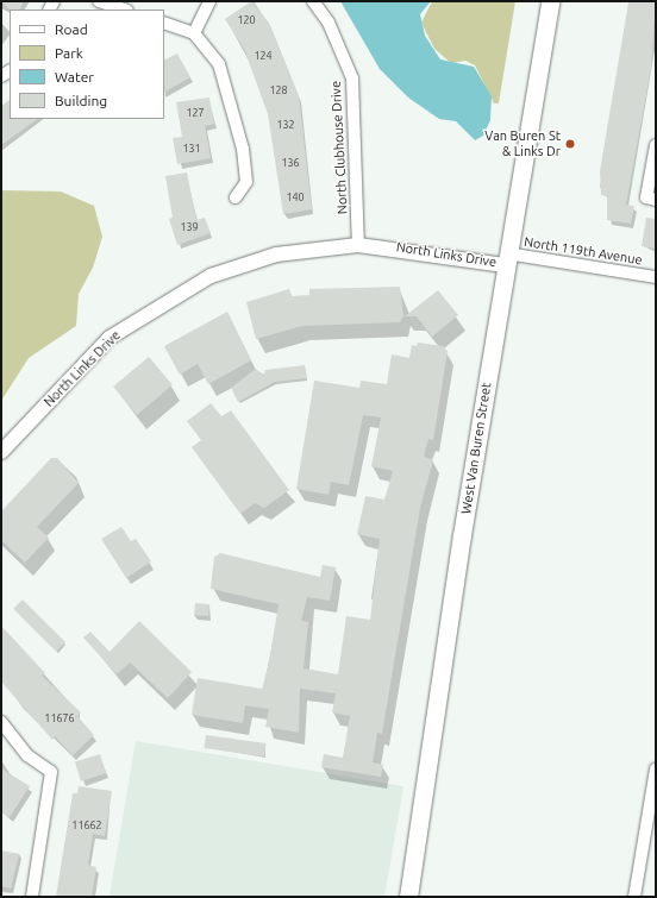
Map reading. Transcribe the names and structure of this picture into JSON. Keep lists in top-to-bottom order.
{
  "streets": {
    "main road": ["West Van Buren Street"],
    "street": ["North Clubhouse Drive", "North 119th Avenue", "North Links Drive"]
  },
  "crossings": [
    ["North Clubhouse Drive", "North Links Drive"],
    ["North 119th Avenue", "North Links Drive"],
    ["North 119th Avenue", "West Van Buren Street"],
    ["North Links Drive", "West Van Buren Street"]
  ],
  "places": ["Van Buren St & Links Dr"],
  "house_numbers": [
    "120",
    "124",
    "128",
    "127",
    "132",
    "131",
    "136",
    "140",
    "139",
    "11676",
    "11662"
  ],
  "legend": [
    "Road",
    "Park",
    "Water",
    "Building"
  ]
}
